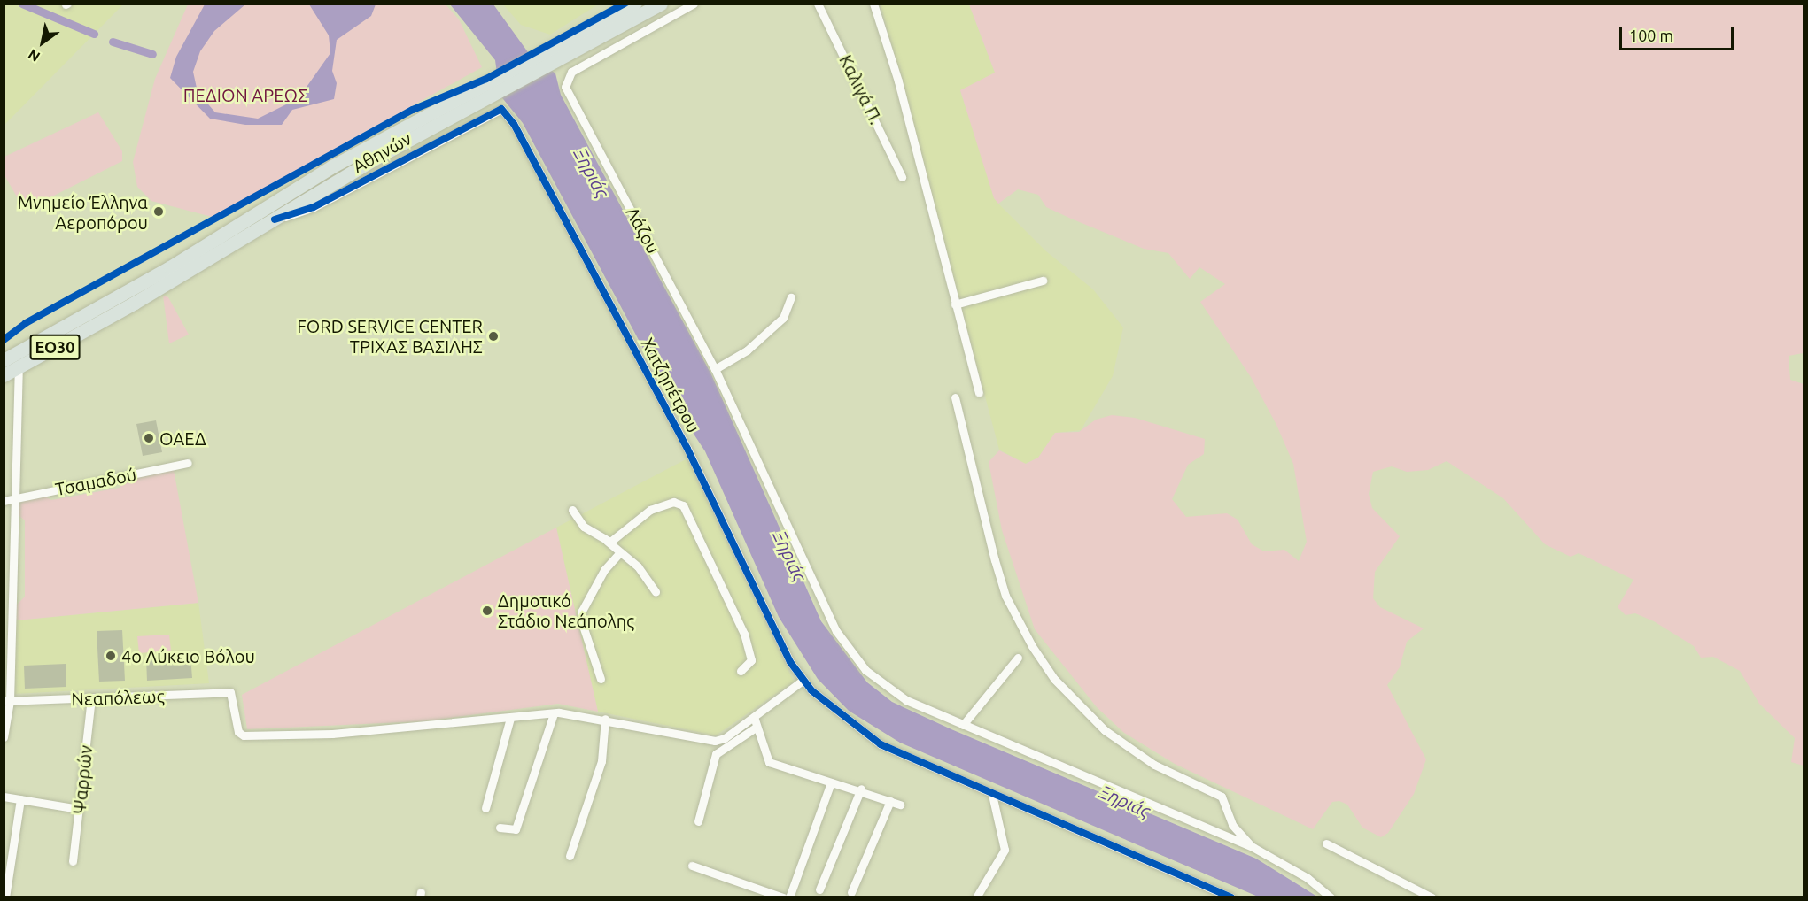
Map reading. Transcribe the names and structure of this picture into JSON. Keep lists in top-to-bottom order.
{
  "streets": {
    "main road": ["Αθηνών", "ΕΟ30"],
    "street": [
      "Καλιγά Π.",
      "Λάζου",
      "Χατζηπέτρου",
      "Τσαμαδού",
      "Νεαπόλεως",
      "Ψαρρών"
    ]
  },
  "crossings": [
    ["Αθηνών", "Χατζηπέτρου"],
    ["Νεαπόλεως", "Ψαρρών"]
  ],
  "water": ["Ξηριάς"],
  "parks": ["ΠΕΔΙΟΝ ΑΡΕΩΣ"],
  "places": [
    "Μνημείο Έλληνα Αεροπόρου",
    "FORD SERVICE CENTER ΤΡΙΧΑΣ ΒΑΣΙΛΗΣ",
    "ΟΑΕΔ",
    "Δημοτικό Στάδιο Νεάπολης",
    "4ο Λύκειο Βόλου"
  ],
  "scale_bar": "100 m",
  "north": "bottom left"
}
